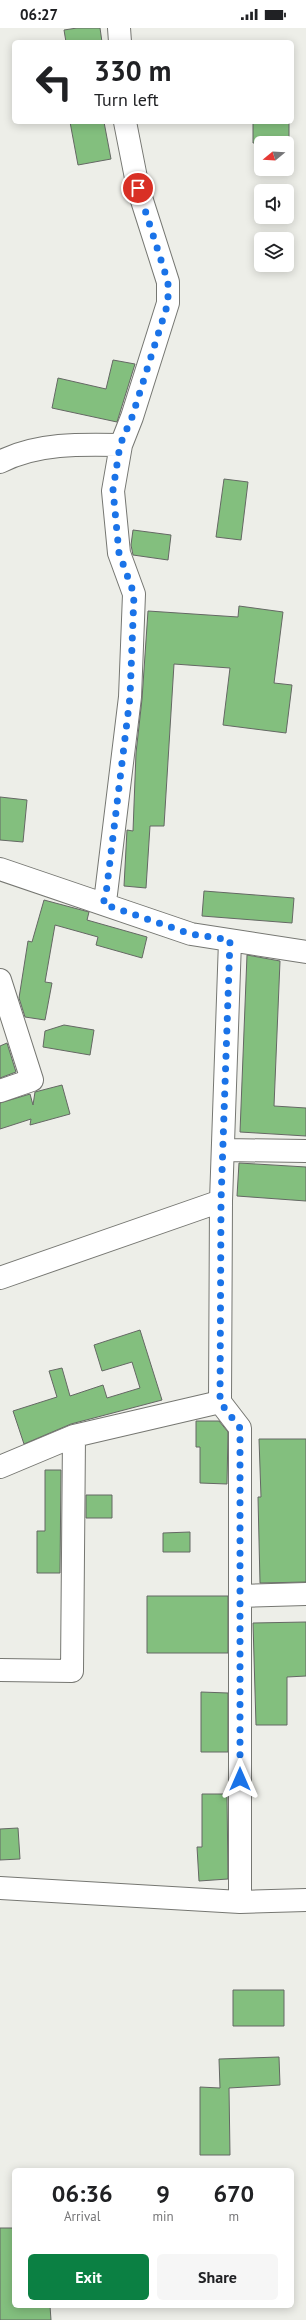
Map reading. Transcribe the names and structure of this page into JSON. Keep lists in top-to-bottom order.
{
  "north": "left",
  "page": {
    "status": "06:27",
    "turn": ["330 m", "Turn left"],
    "eta": [
      "06:36",
      "Arrival",
      "9",
      "min",
      "670",
      "m"
    ],
    "buttons": ["Exit", "Share"]
  }
}
